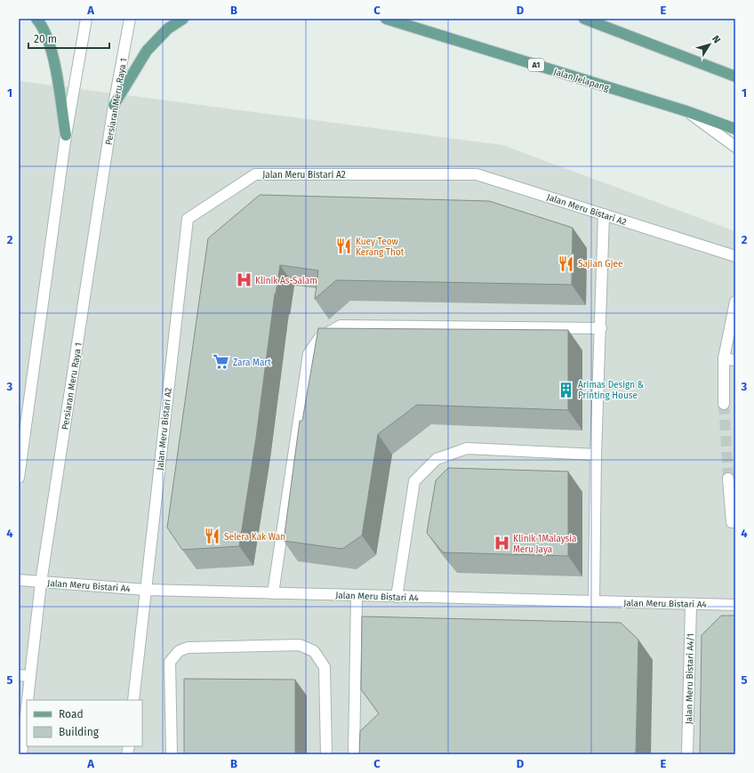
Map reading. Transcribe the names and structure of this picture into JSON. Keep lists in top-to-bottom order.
{
  "streets": {
    "main road": ["A1", "Jalan Jelapang"],
    "street": [
      "Persiaran Meru Raya 1",
      "Jalan Meru Bistari A2",
      "Jalan Meru Bistari A4",
      "Jalan Meru Bistari A4/1"
    ]
  },
  "crossings": [
    ["Persiaran Meru Raya 1", "Jalan Meru Bistari A4"],
    ["Jalan Meru Bistari A2", "Jalan Meru Bistari A4"],
    ["Jalan Meru Bistari A4", "Jalan Meru Bistari A4/1"]
  ],
  "places": {
    "restaurant": ["Kuey Teow Kerang Thot", "Sajian Gjee", "Selera Kak Wan"],
    "hospital": ["Klinik As-Salam", "Klinik 1Malaysia Meru Jaya"],
    "supermarket": ["Zara Mart"],
    "building": ["Arimas Design & Printing House"]
  },
  "legend": ["Road", "Building"],
  "scale_bar": "20 m",
  "north": "top right",
  "grid": {
    "columns": [
      "A",
      "B",
      "C",
      "D",
      "E"
    ],
    "rows": [
      "1",
      "2",
      "3",
      "4",
      "5"
    ]
  }
}
